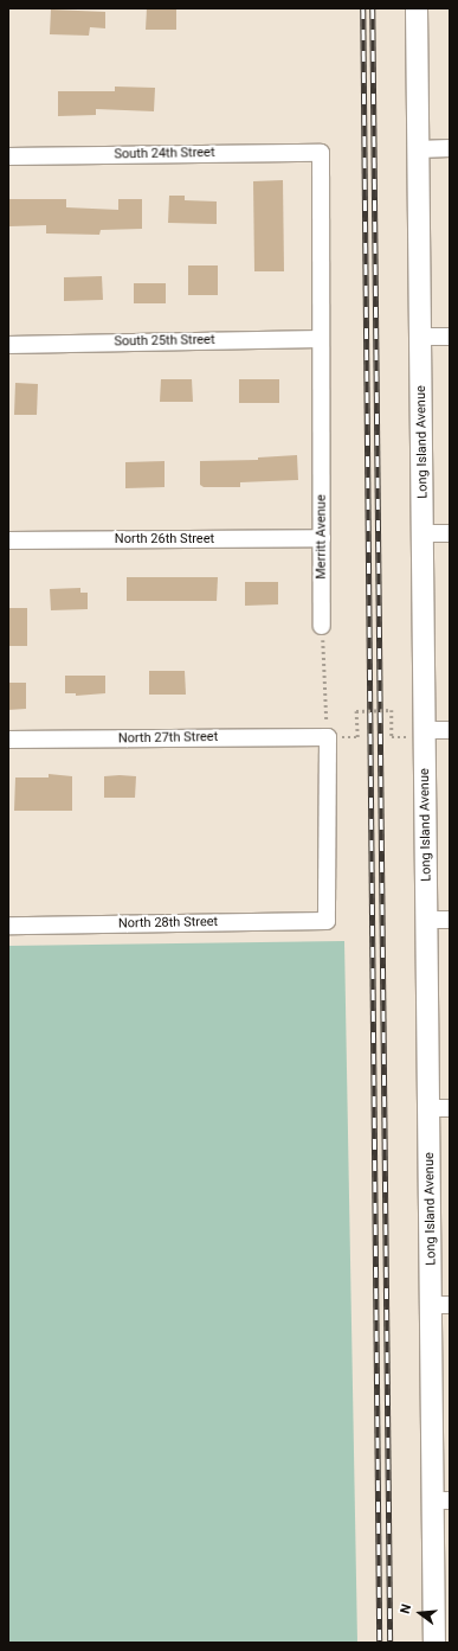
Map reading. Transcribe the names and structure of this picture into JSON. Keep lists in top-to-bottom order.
{
  "streets": {
    "street": [
      "South 24th Street",
      "South 25th Street",
      "Long Island Avenue",
      "Merritt Avenue",
      "North 26th Street",
      "North 27th Street",
      "North 28th Street"
    ]
  },
  "crossings": [
    ["South 24th Street", "Merritt Avenue"],
    ["South 25th Street", "Merritt Avenue"],
    ["Merritt Avenue", "North 26th Street"],
    ["North 27th Street", "North 28th Street"]
  ],
  "north": "left"
}
